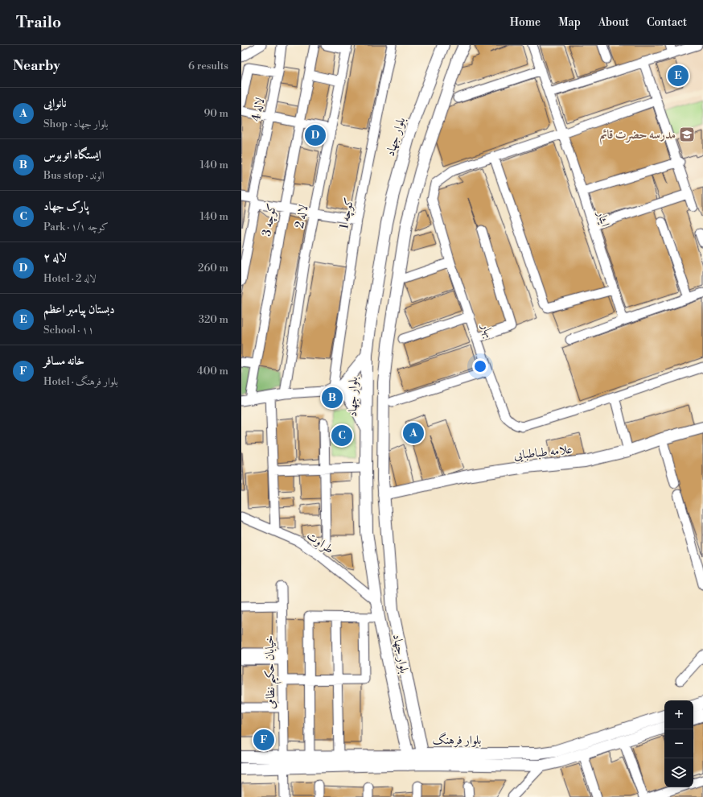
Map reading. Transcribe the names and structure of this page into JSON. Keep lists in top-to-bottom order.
{
  "streets": {
    "main road": ["بلوار جهاد", "علامه طباطبایی", "بلوار فرهنگ"],
    "street": [
      "لاله 4",
      "کوچه 1",
      "لاله 2",
      "ایثار",
      "کوچه 3",
      "بهار",
      "طراوت",
      "خیابان حکیم نظامی"
    ]
  },
  "crossings": [
    ["بلوار جهاد", "علامه طباطبایی"],
    ["بلوار جهاد", "طراوت"],
    ["بلوار جهاد", "بلوار فرهنگ"],
    ["ایثار", "بهار"],
    ["خیابان حکیم نظامی", "بلوار فرهنگ"]
  ],
  "places": {
    "school or university": ["مدرسه حضرت قائم"]
  },
  "page": {
    "header": "Trailo",
    "nav": [
      "Home",
      "Map",
      "About",
      "Contact"
    ],
    "heading": ["Nearby", "6 results"],
    "pins": [
      "E",
      "D",
      "B",
      "A",
      "C",
      "F"
    ],
    "list": [
      {
        "mark": "A",
        "name": "نانوایی",
        "note": "Shop · بلوار جهاد",
        "value": "90 m"
      },
      {
        "mark": "B",
        "name": "ایستگاه اتوبوس",
        "note": "Bus stop · الوند",
        "value": "140 m"
      },
      {
        "mark": "C",
        "name": "پارک جهاد",
        "note": "Park · کوچه ۱/۱",
        "value": "140 m"
      },
      {
        "mark": "D",
        "name": "لاله ۲",
        "note": "Hotel · لاله 2",
        "value": "260 m"
      },
      {
        "mark": "E",
        "name": "دبستان پیامبر اعظم",
        "note": "School · ۱۱",
        "value": "320 m"
      },
      {
        "mark": "F",
        "name": "خانه مسافر",
        "note": "Hotel · بلوار فرهنگ",
        "value": "400 m"
      }
    ],
    "map_buttons": ["+", "−"]
  }
}
